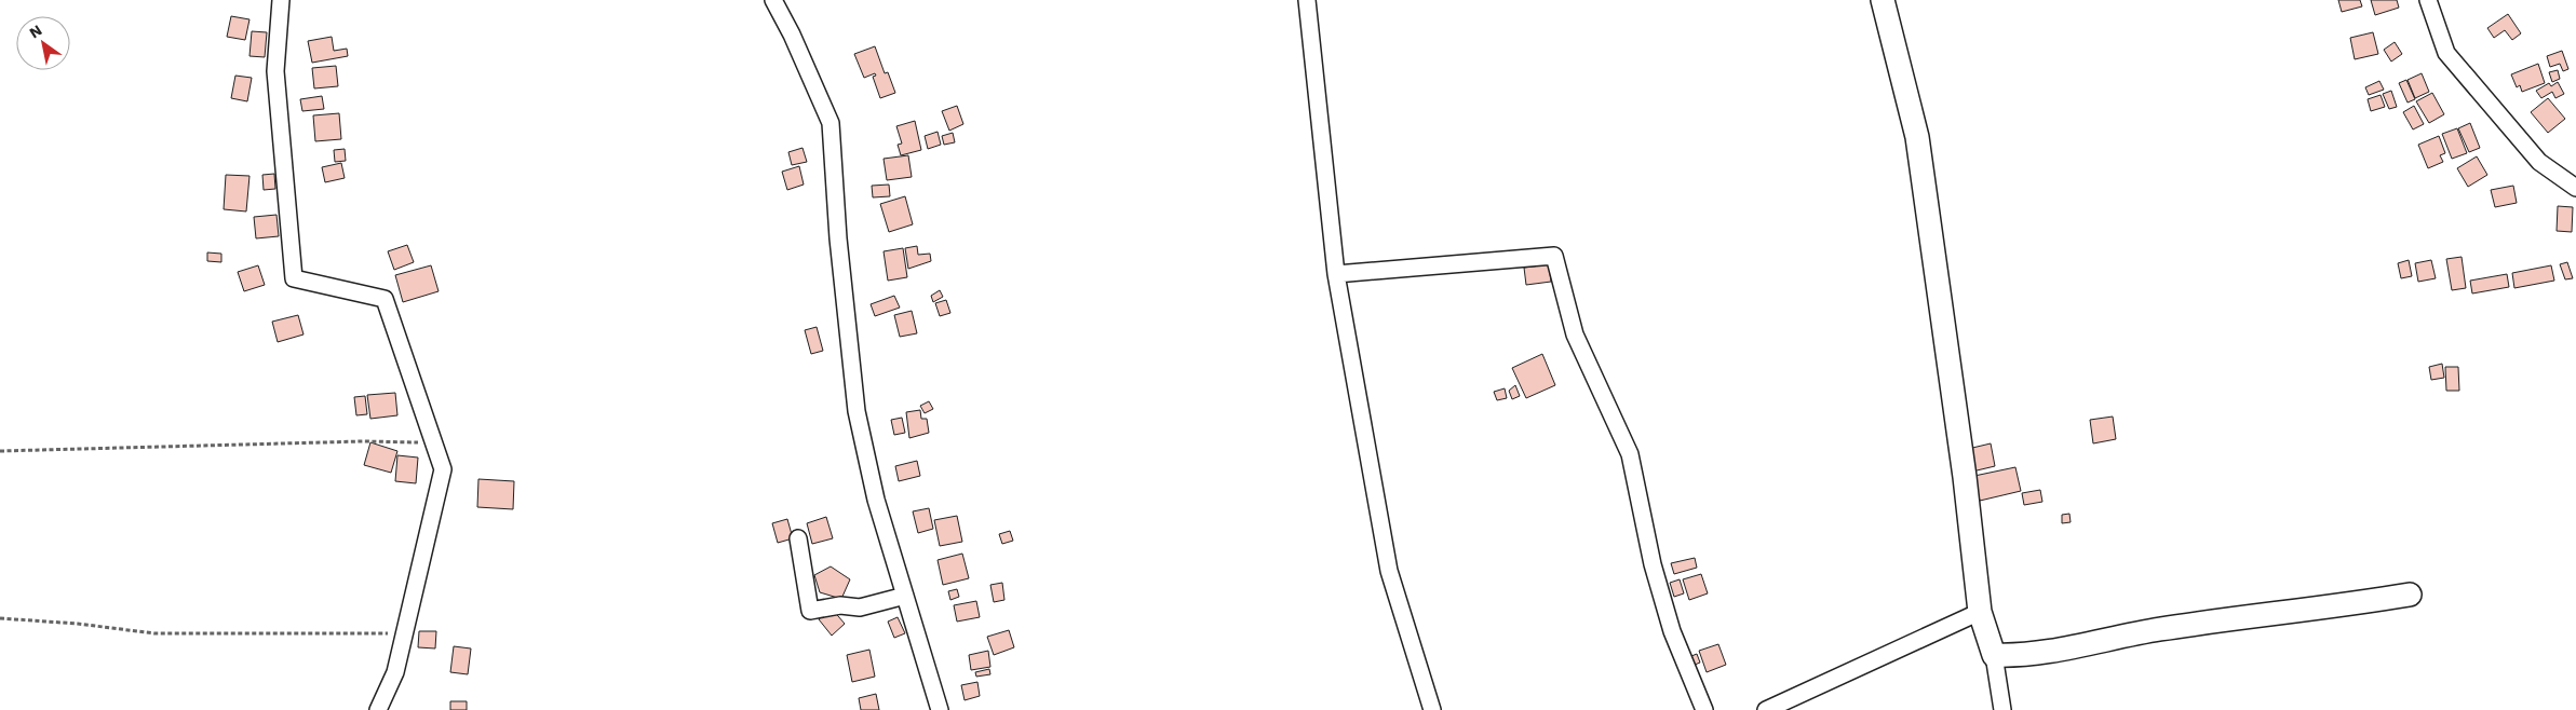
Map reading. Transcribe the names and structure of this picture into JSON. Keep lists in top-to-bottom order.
{
  "north": "top left"
}
